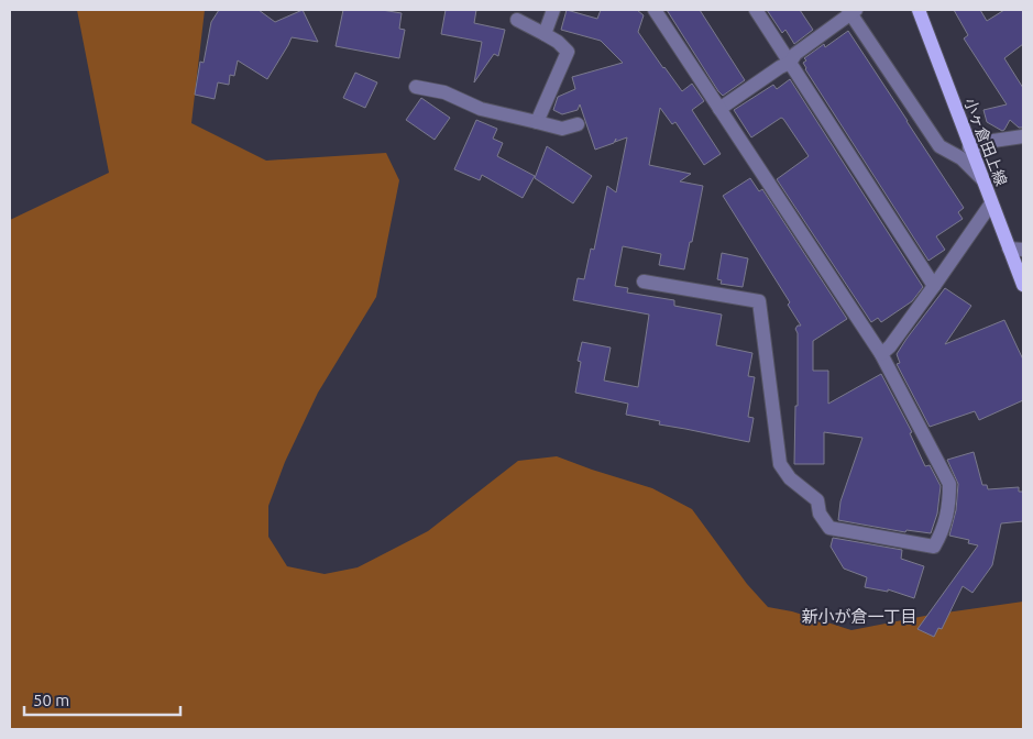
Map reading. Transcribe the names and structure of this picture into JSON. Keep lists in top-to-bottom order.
{
  "streets": {
    "main road": ["小ヶ倉田上線"]
  },
  "districts": ["新小が倉一丁目"],
  "scale_bar": "50 m"
}
